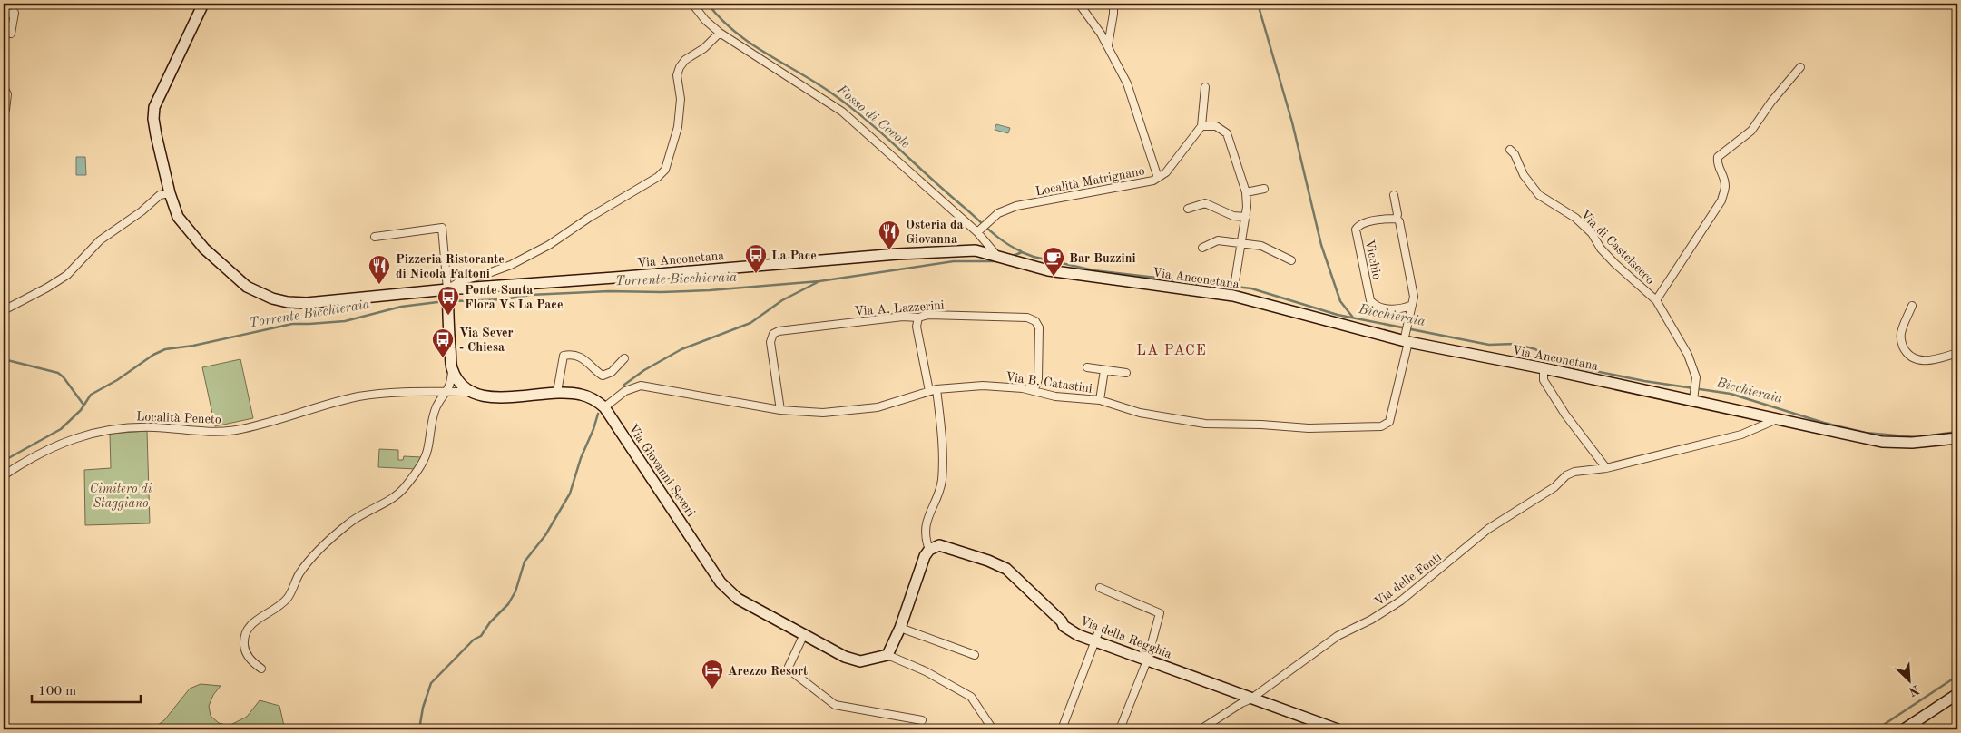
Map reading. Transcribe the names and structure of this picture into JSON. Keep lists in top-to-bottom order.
{
  "streets": {
    "main road": ["Via Anconetana", "Via Giovanni Severi", "Via della Regghia"],
    "street": [
      "Località Matrignano",
      "Via di Castelsecco",
      "Vicchio",
      "Via A. Lazzerini",
      "Via B. Catastini",
      "Località Peneto",
      "Via delle Fonti"
    ]
  },
  "crossings": [
    ["Via di Castelsecco", "Via Anconetana"],
    ["Via Anconetana", "Via B. Catastini"],
    ["Via Anconetana", "Via delle Fonti"],
    ["Via A. Lazzerini", "Via B. Catastini"],
    ["Via B. Catastini", "Via Giovanni Severi"],
    ["Località Peneto", "Via Giovanni Severi"],
    ["Via delle Fonti", "Via della Regghia"]
  ],
  "districts": ["LA PACE"],
  "water": ["Fosso di Covole", "Torrente Bicchieraia", "Bicchieraia"],
  "parks": ["Cimitero di Staggiano"],
  "places": {
    "restaurant": ["Osteria da Giovanna", "Pizzeria Ristorante di Nicola Faltoni"],
    "bus stop": ["La Pace", "Ponte Santa Flora Vs La Pace", "Via Sever - Chiesa"],
    "cafe": ["Bar Buzzini"],
    "hotel": ["Arezzo Resort"]
  },
  "scale_bar": "100 m",
  "north": "bottom right"
}
